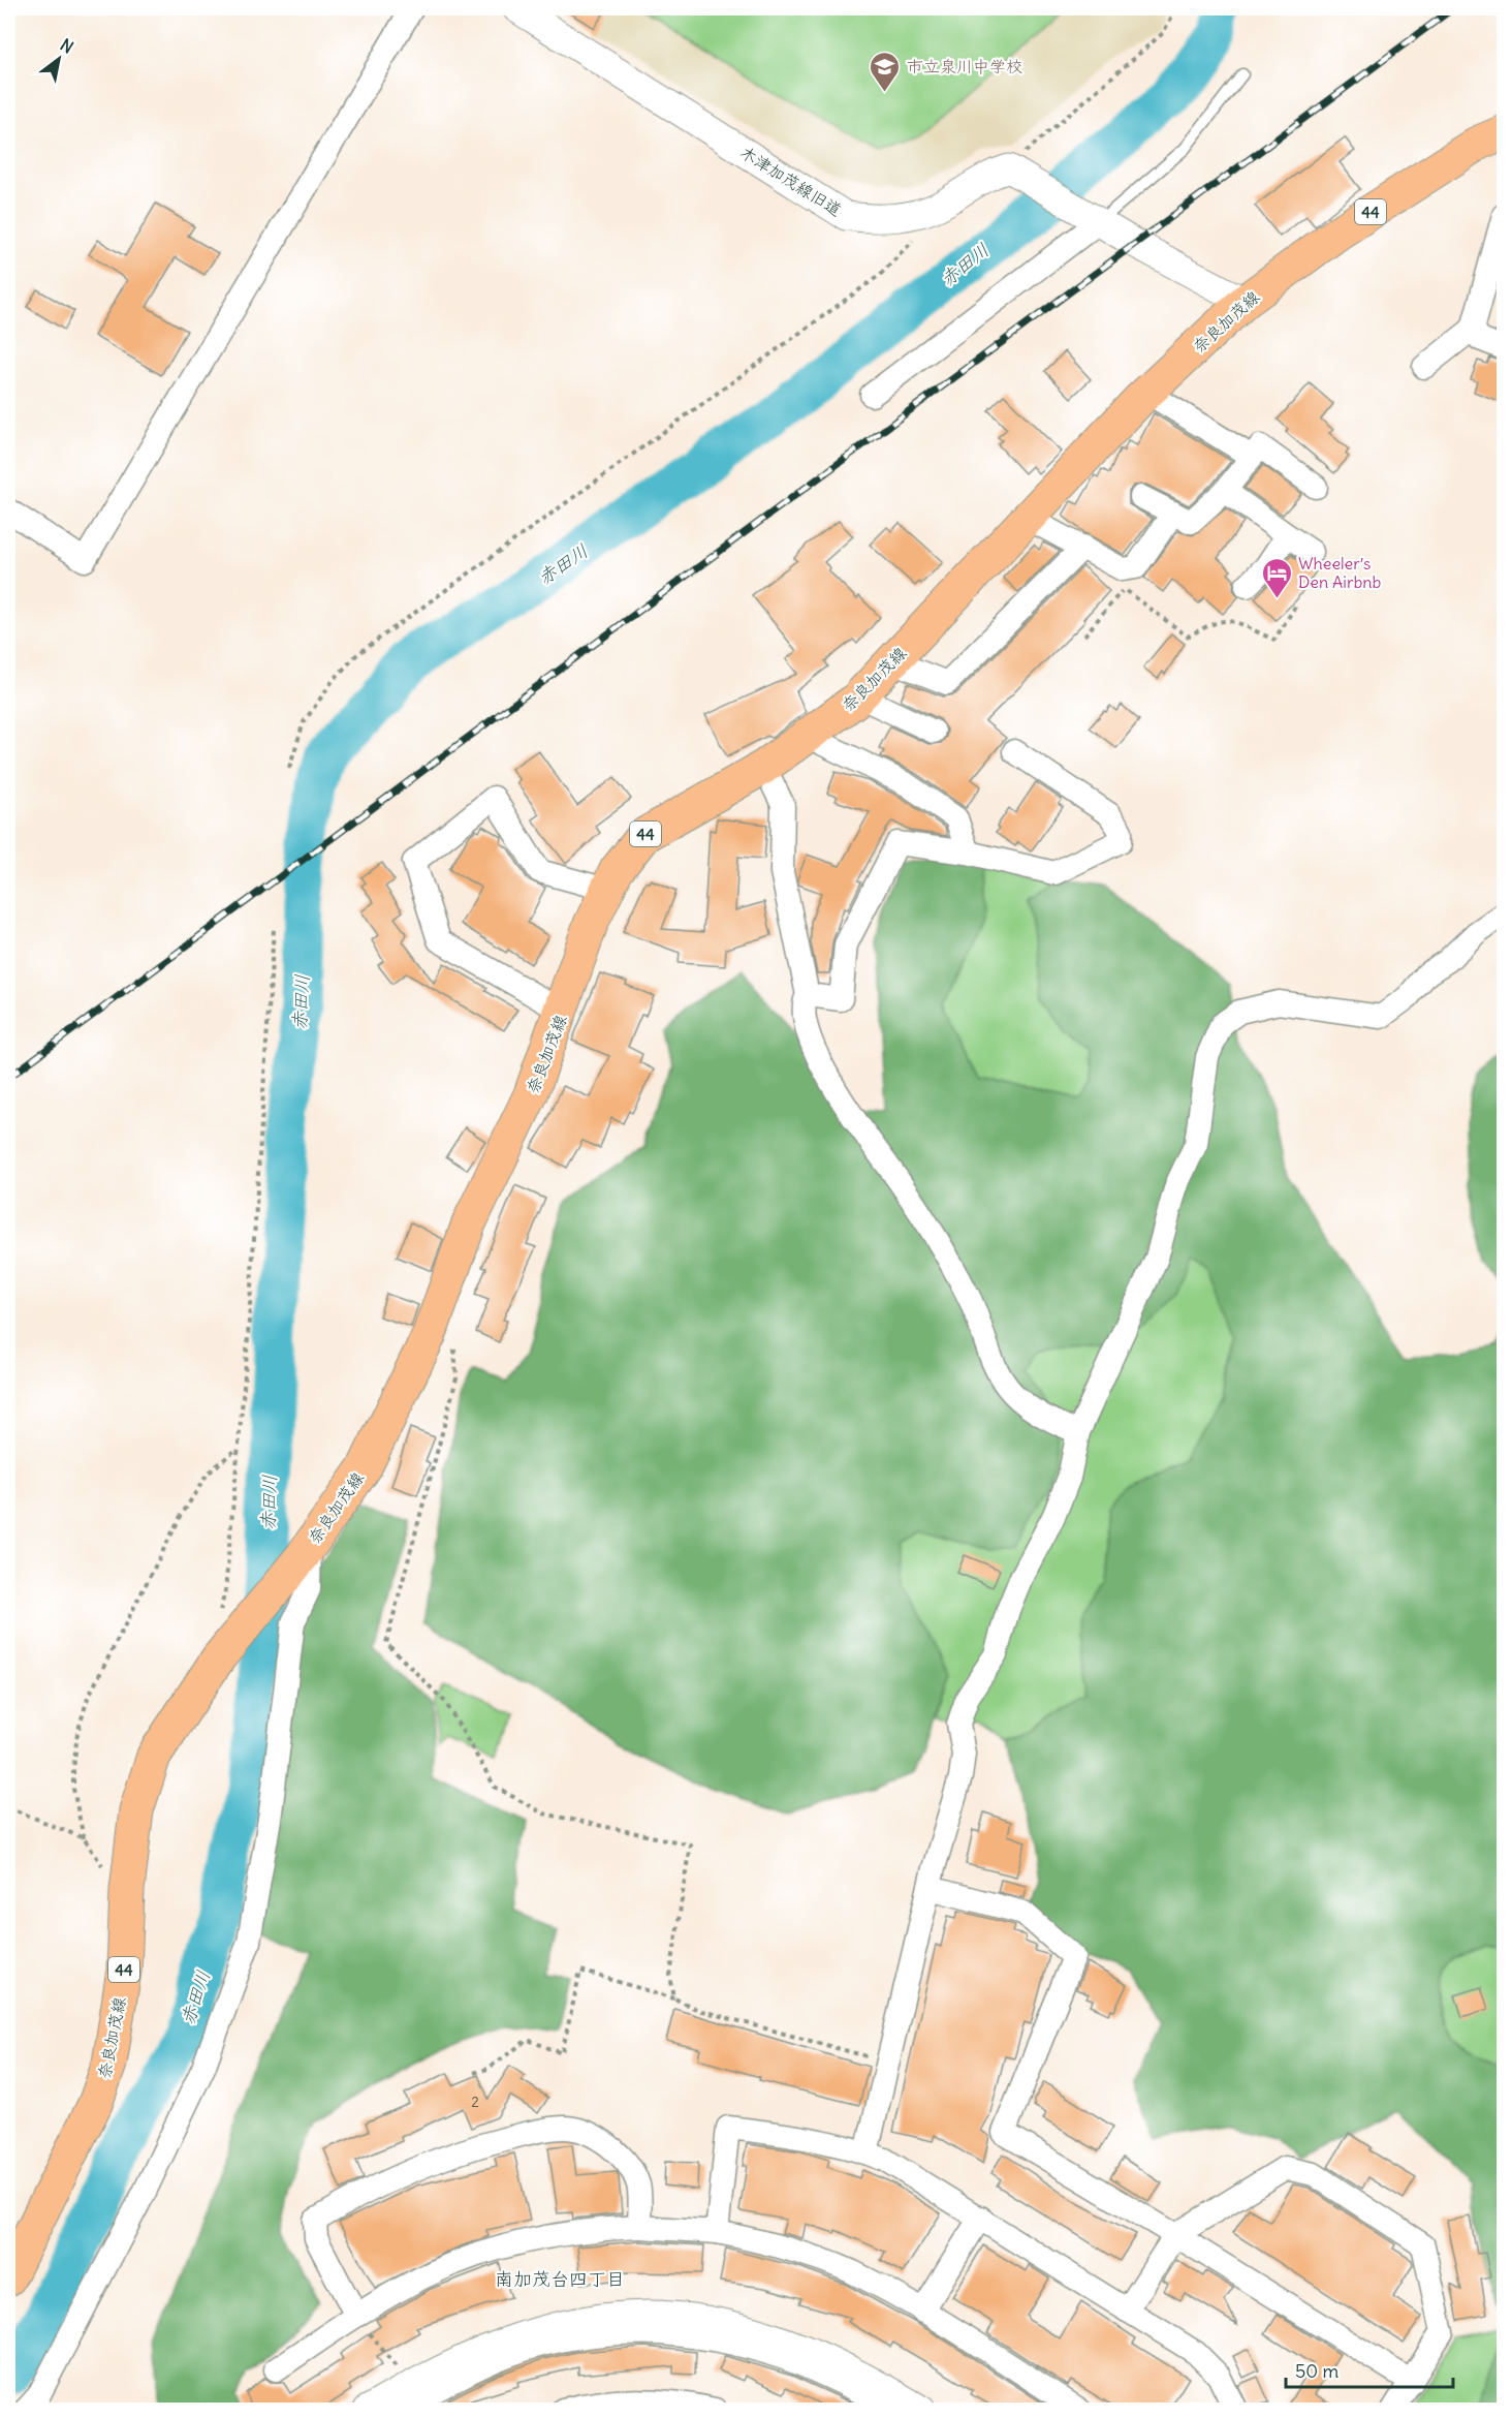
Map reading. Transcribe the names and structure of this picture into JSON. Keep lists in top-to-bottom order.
{
  "streets": {
    "main road": ["44", "奈良加茂線"],
    "street": ["木津加茂線旧道"]
  },
  "districts": ["南加茂台四丁目"],
  "water": ["赤田川"],
  "places": {
    "school or university": ["市立泉川中学校"],
    "hotel": ["Wheeler’s Den Airbnb"]
  },
  "house_numbers": ["2"],
  "scale_bar": "50 m",
  "north": "top right"
}
